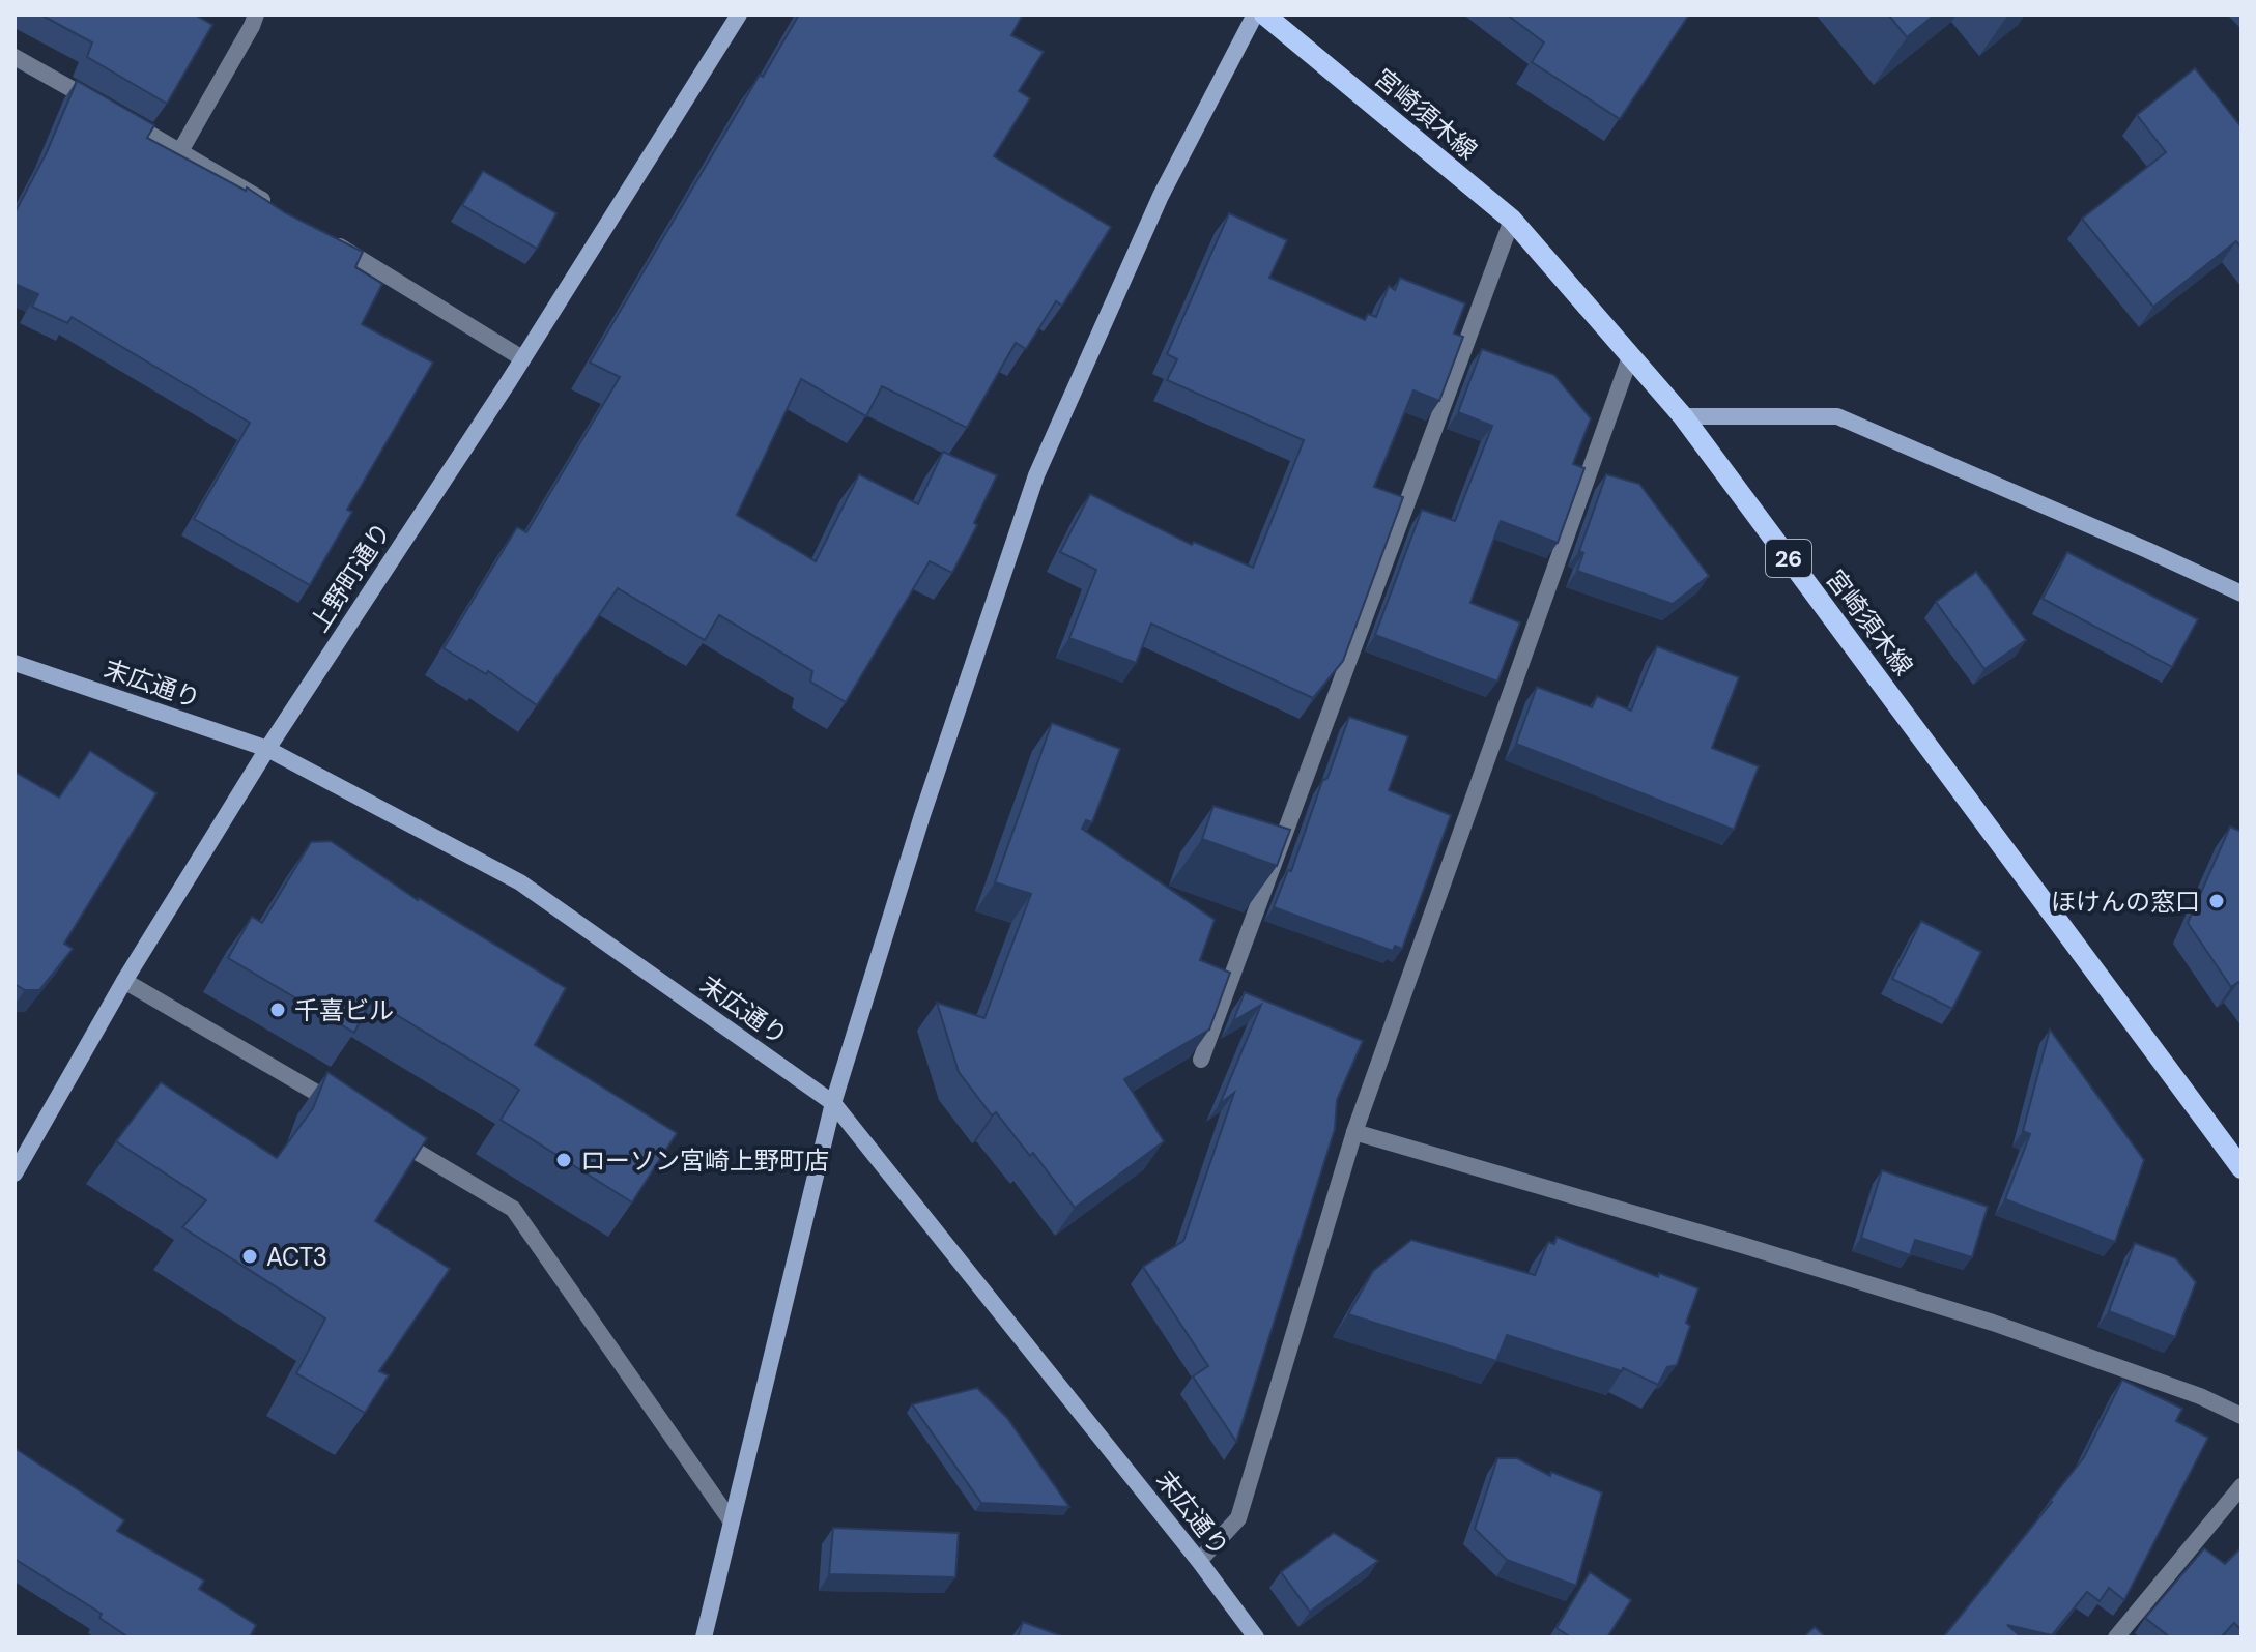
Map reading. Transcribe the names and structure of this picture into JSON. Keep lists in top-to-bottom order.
{
  "streets": {
    "main road": ["宮崎須木線", "26"],
    "street": ["上野町通り", "末広通り"]
  },
  "crossings": [
    ["上野町通り", "末広通り"]
  ],
  "places": [
    "ほけんの窓口",
    "千喜ビル",
    "ローソン宮崎上野町店",
    "ACT3"
  ]
}
